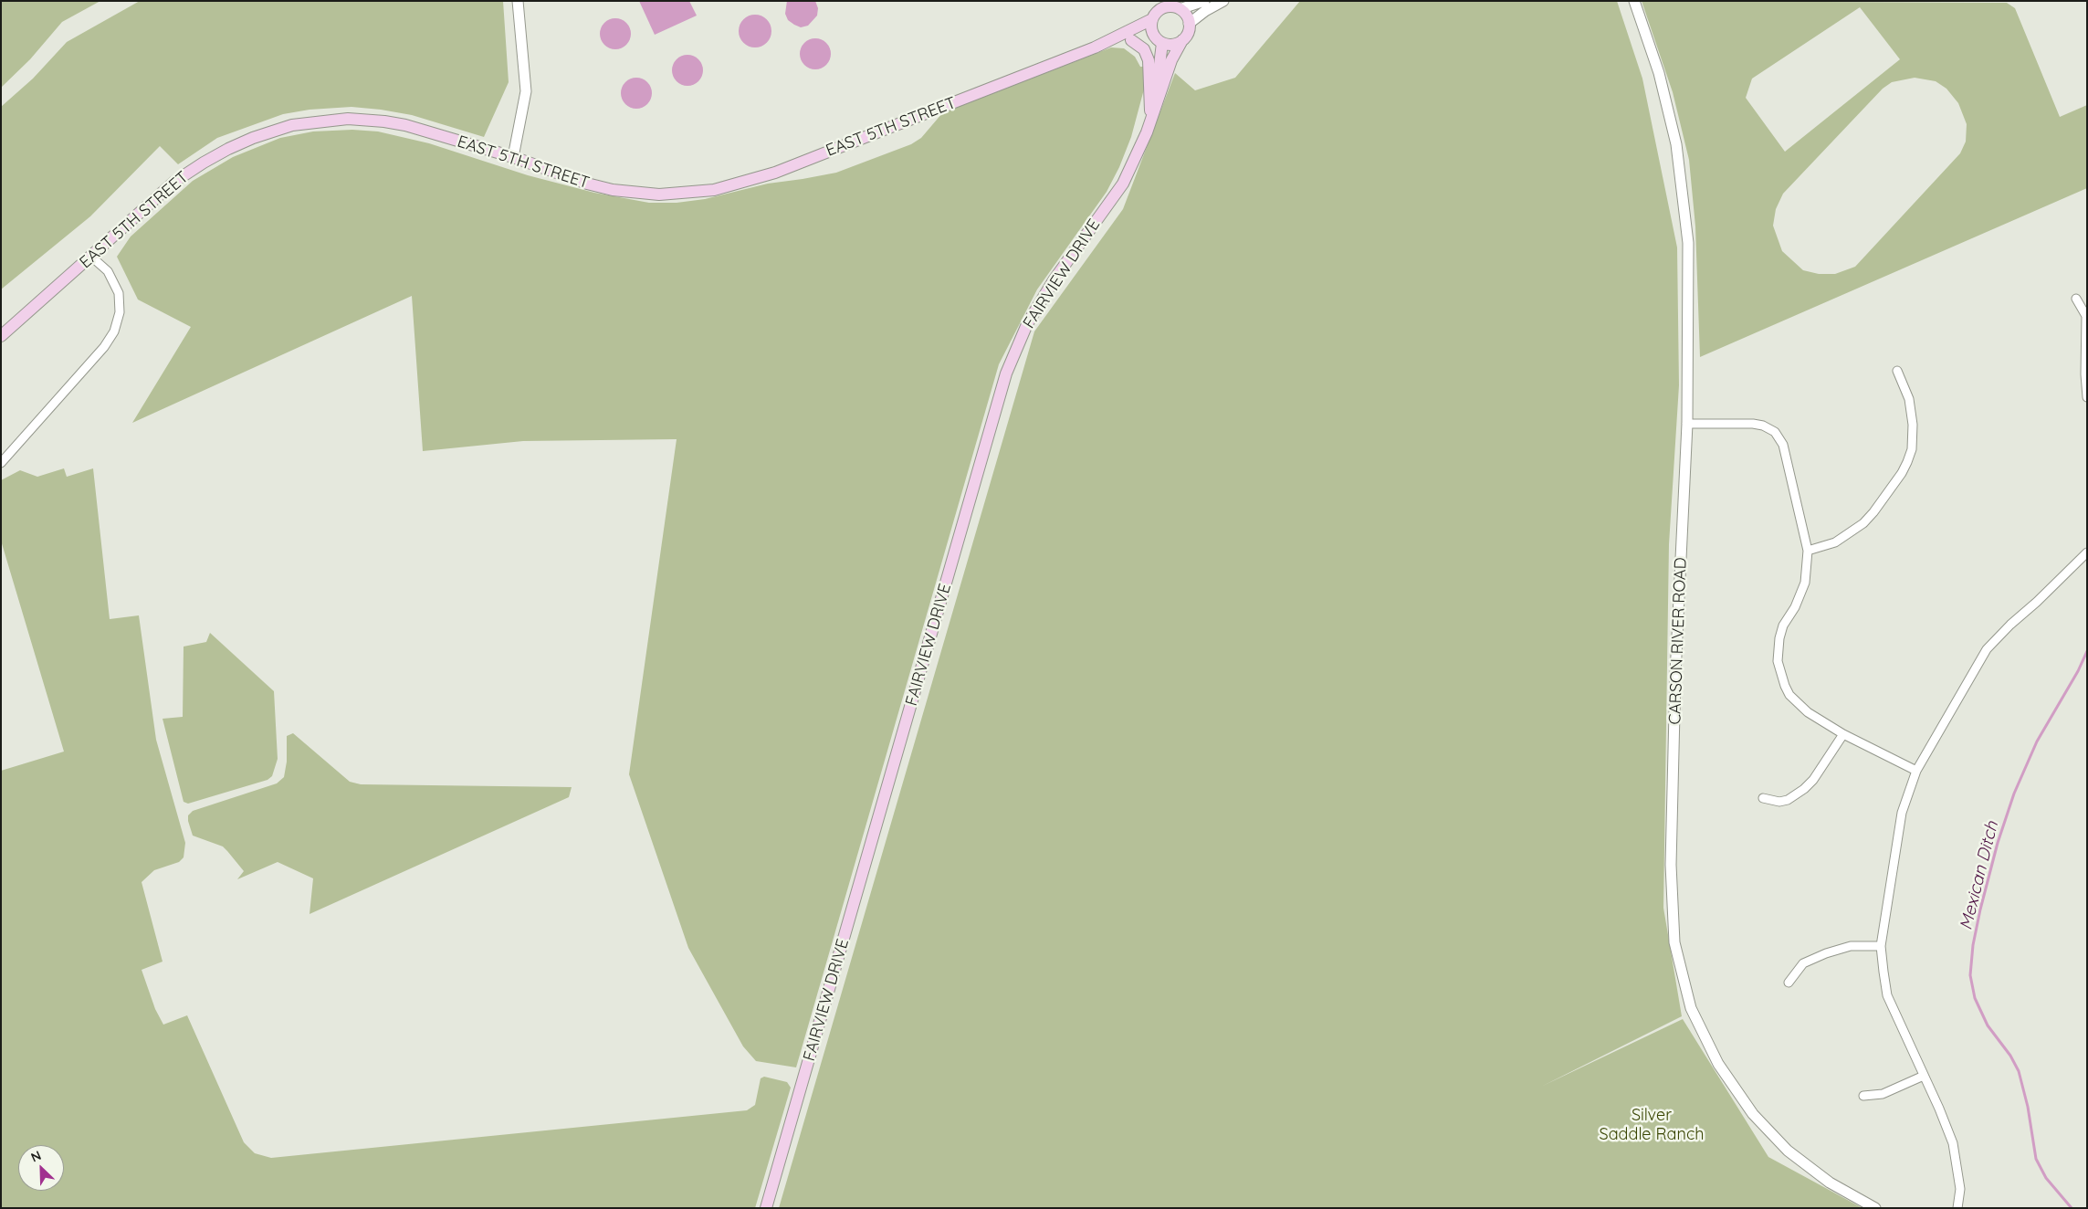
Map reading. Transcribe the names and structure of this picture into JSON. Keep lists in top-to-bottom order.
{
  "streets": {
    "main road": ["EAST 5TH STREET", "FAIRVIEW DRIVE"],
    "street": ["CARSON RIVER ROAD"]
  },
  "crossings": [
    ["EAST 5TH STREET", "FAIRVIEW DRIVE"]
  ],
  "water": ["Mexican Ditch"],
  "parks": ["Silver Saddle Ranch"],
  "north": "top left"
}
